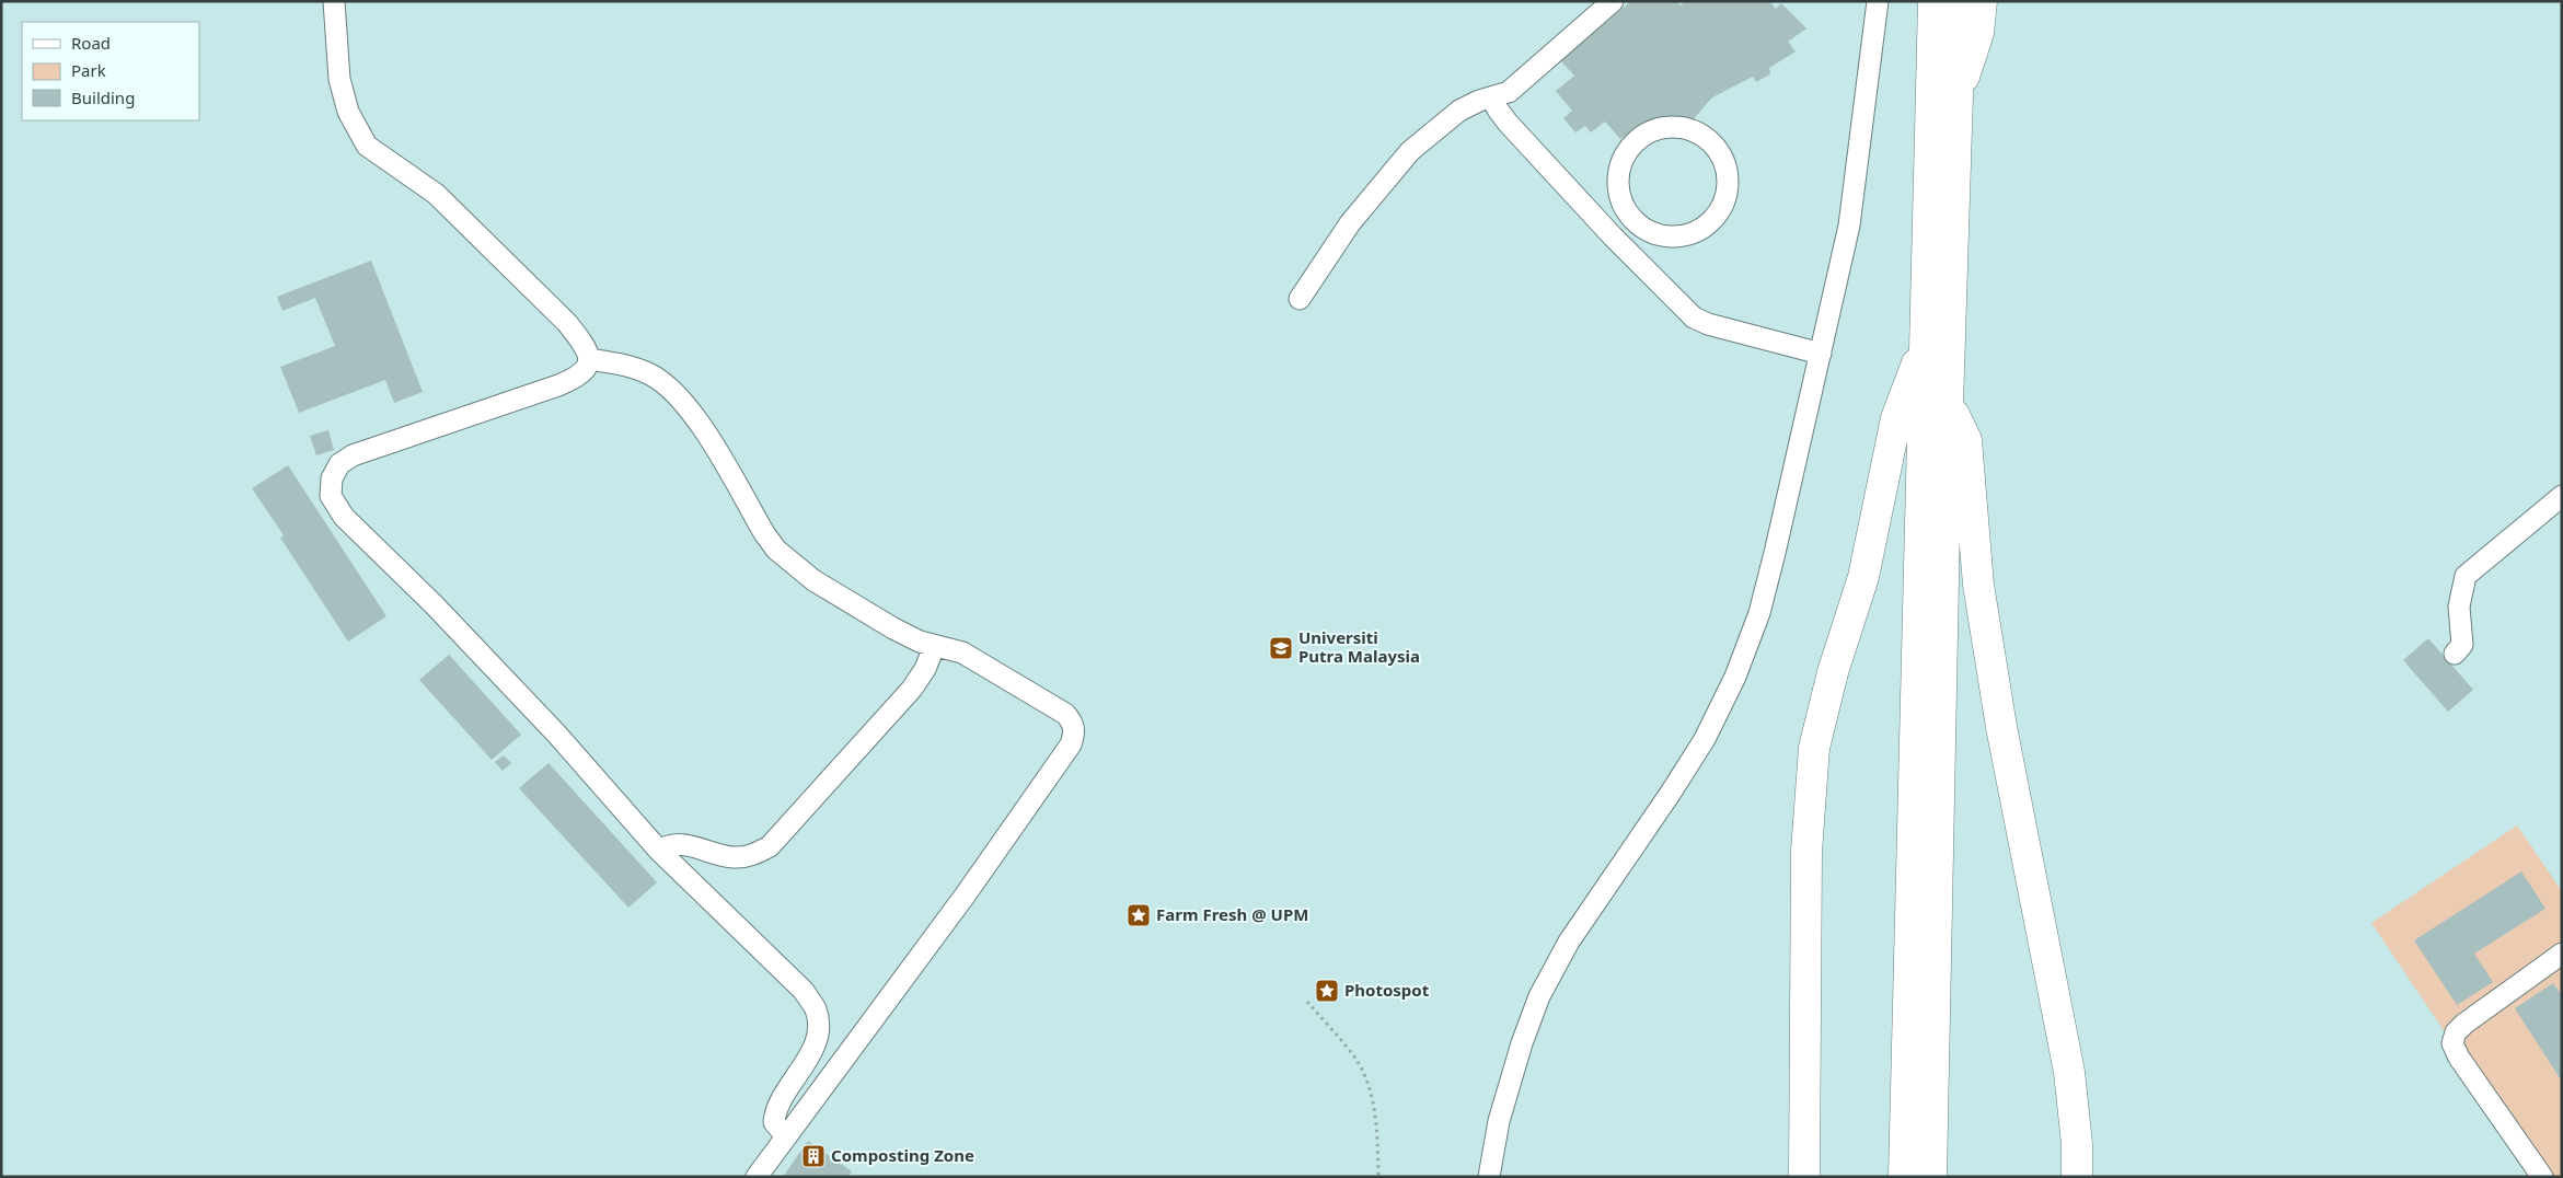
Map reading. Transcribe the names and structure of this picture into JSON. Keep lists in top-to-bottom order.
{
  "places": {
    "school or university": ["Universiti Putra Malaysia"],
    "place": ["Farm Fresh @ UPM", "Photospot"],
    "building": ["Composting Zone"]
  },
  "legend": ["Road", "Park", "Building"]
}
